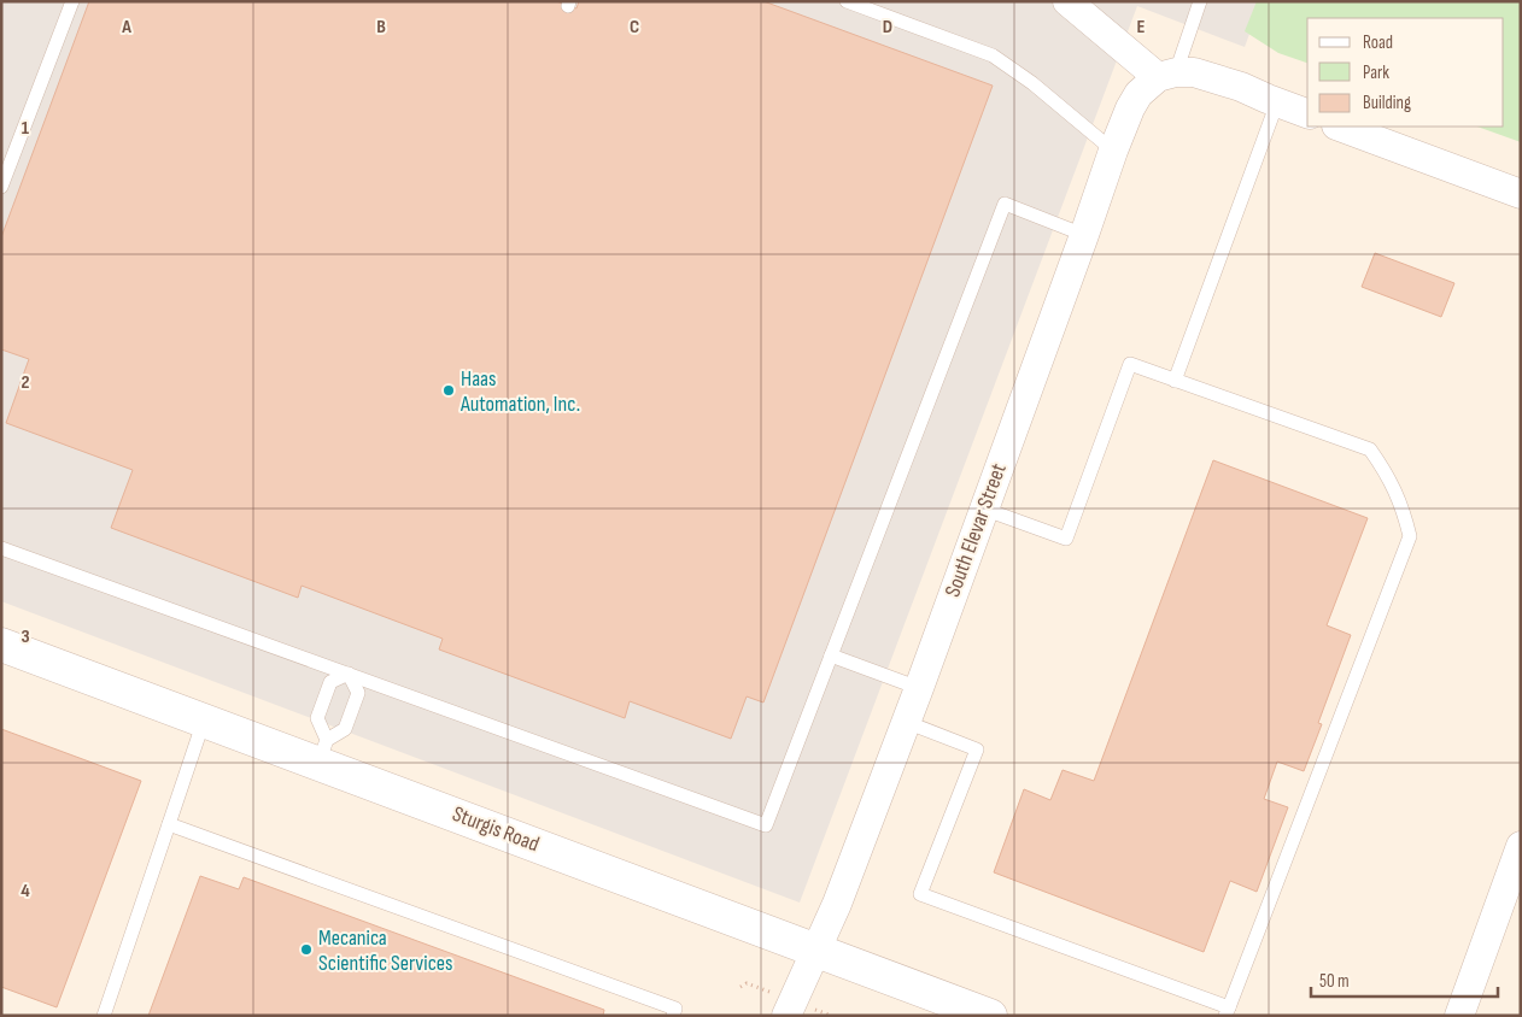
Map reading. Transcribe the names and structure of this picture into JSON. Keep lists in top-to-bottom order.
{
  "streets": {
    "street": ["South Elevar Street", "Sturgis Road"]
  },
  "crossings": [
    ["South Elevar Street", "Sturgis Road"]
  ],
  "places": ["Haas Automation, Inc.", "Mecanica Scientific Services"],
  "legend": ["Road", "Park", "Building"],
  "scale_bar": "50 m",
  "grid": {
    "columns": [
      "A",
      "B",
      "C",
      "D",
      "E"
    ],
    "rows": [
      "1",
      "2",
      "3",
      "4"
    ]
  }
}
